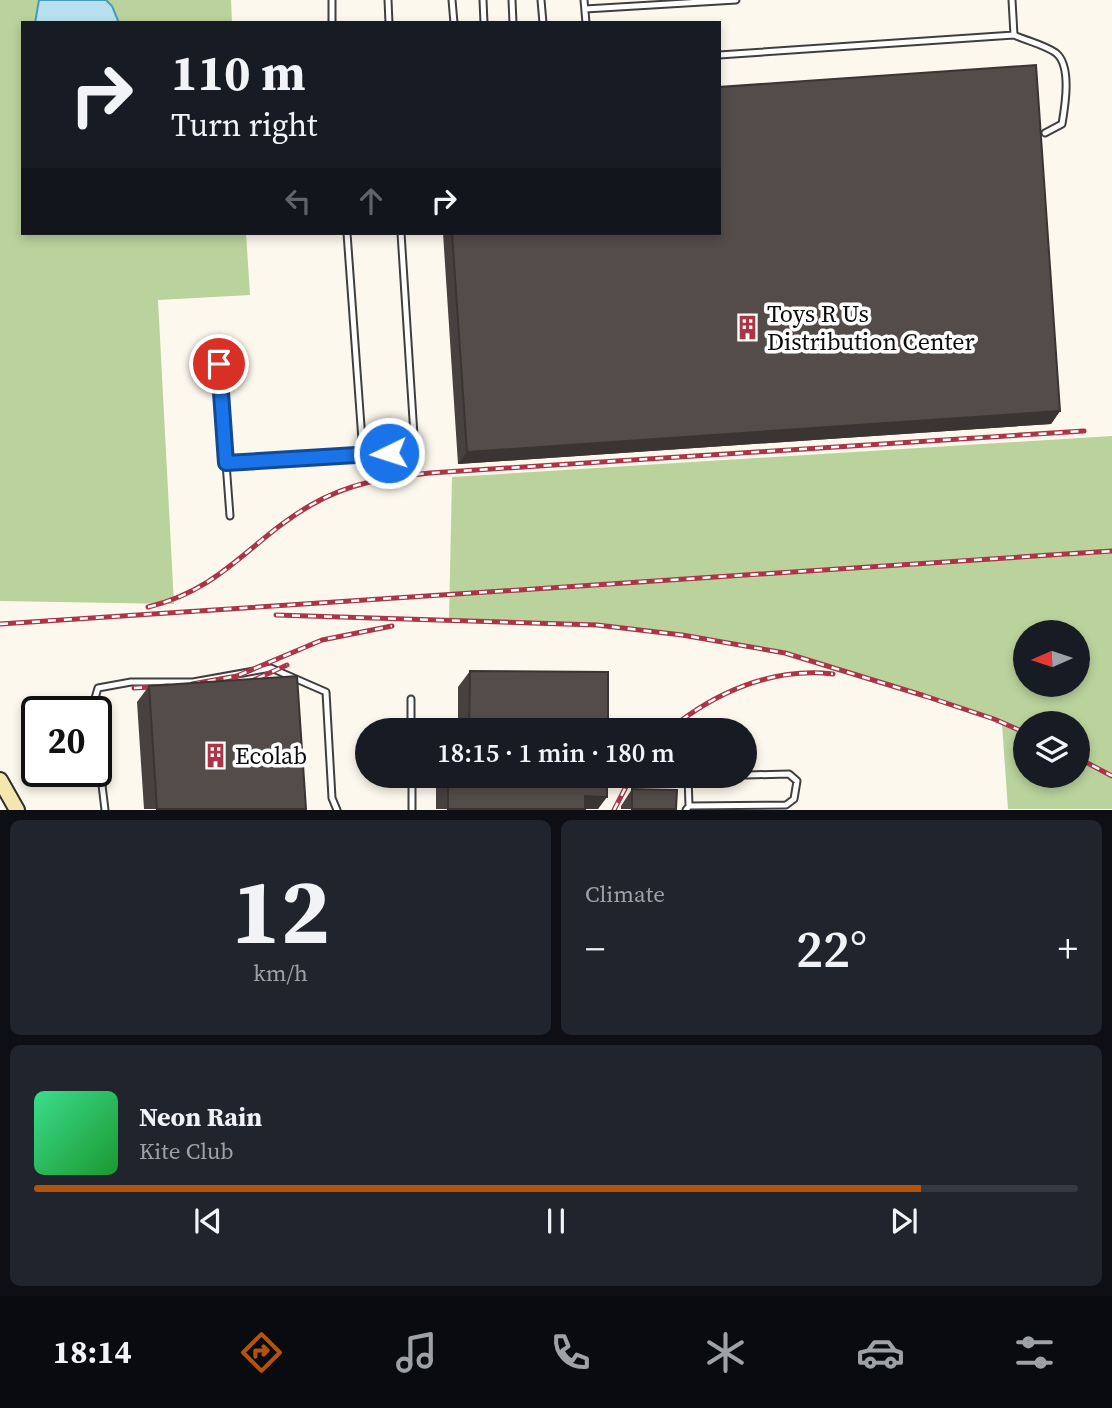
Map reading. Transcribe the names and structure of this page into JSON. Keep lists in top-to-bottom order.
{
  "places": {
    "building": ["Toys R Us Distribution Center", "Ecolab"]
  },
  "north": "left",
  "page": {
    "turn": ["110 m", "Turn right"],
    "limit": "20",
    "trip": "18:15 · 1 min · 180 m",
    "tile": [
      ["12", "km/h"],
      "Climate"
    ],
    "heat": ["−", "22°", "+"],
    "song": ["Neon Rain", "Kite Club"],
    "tabs": "18:14"
  }
}
